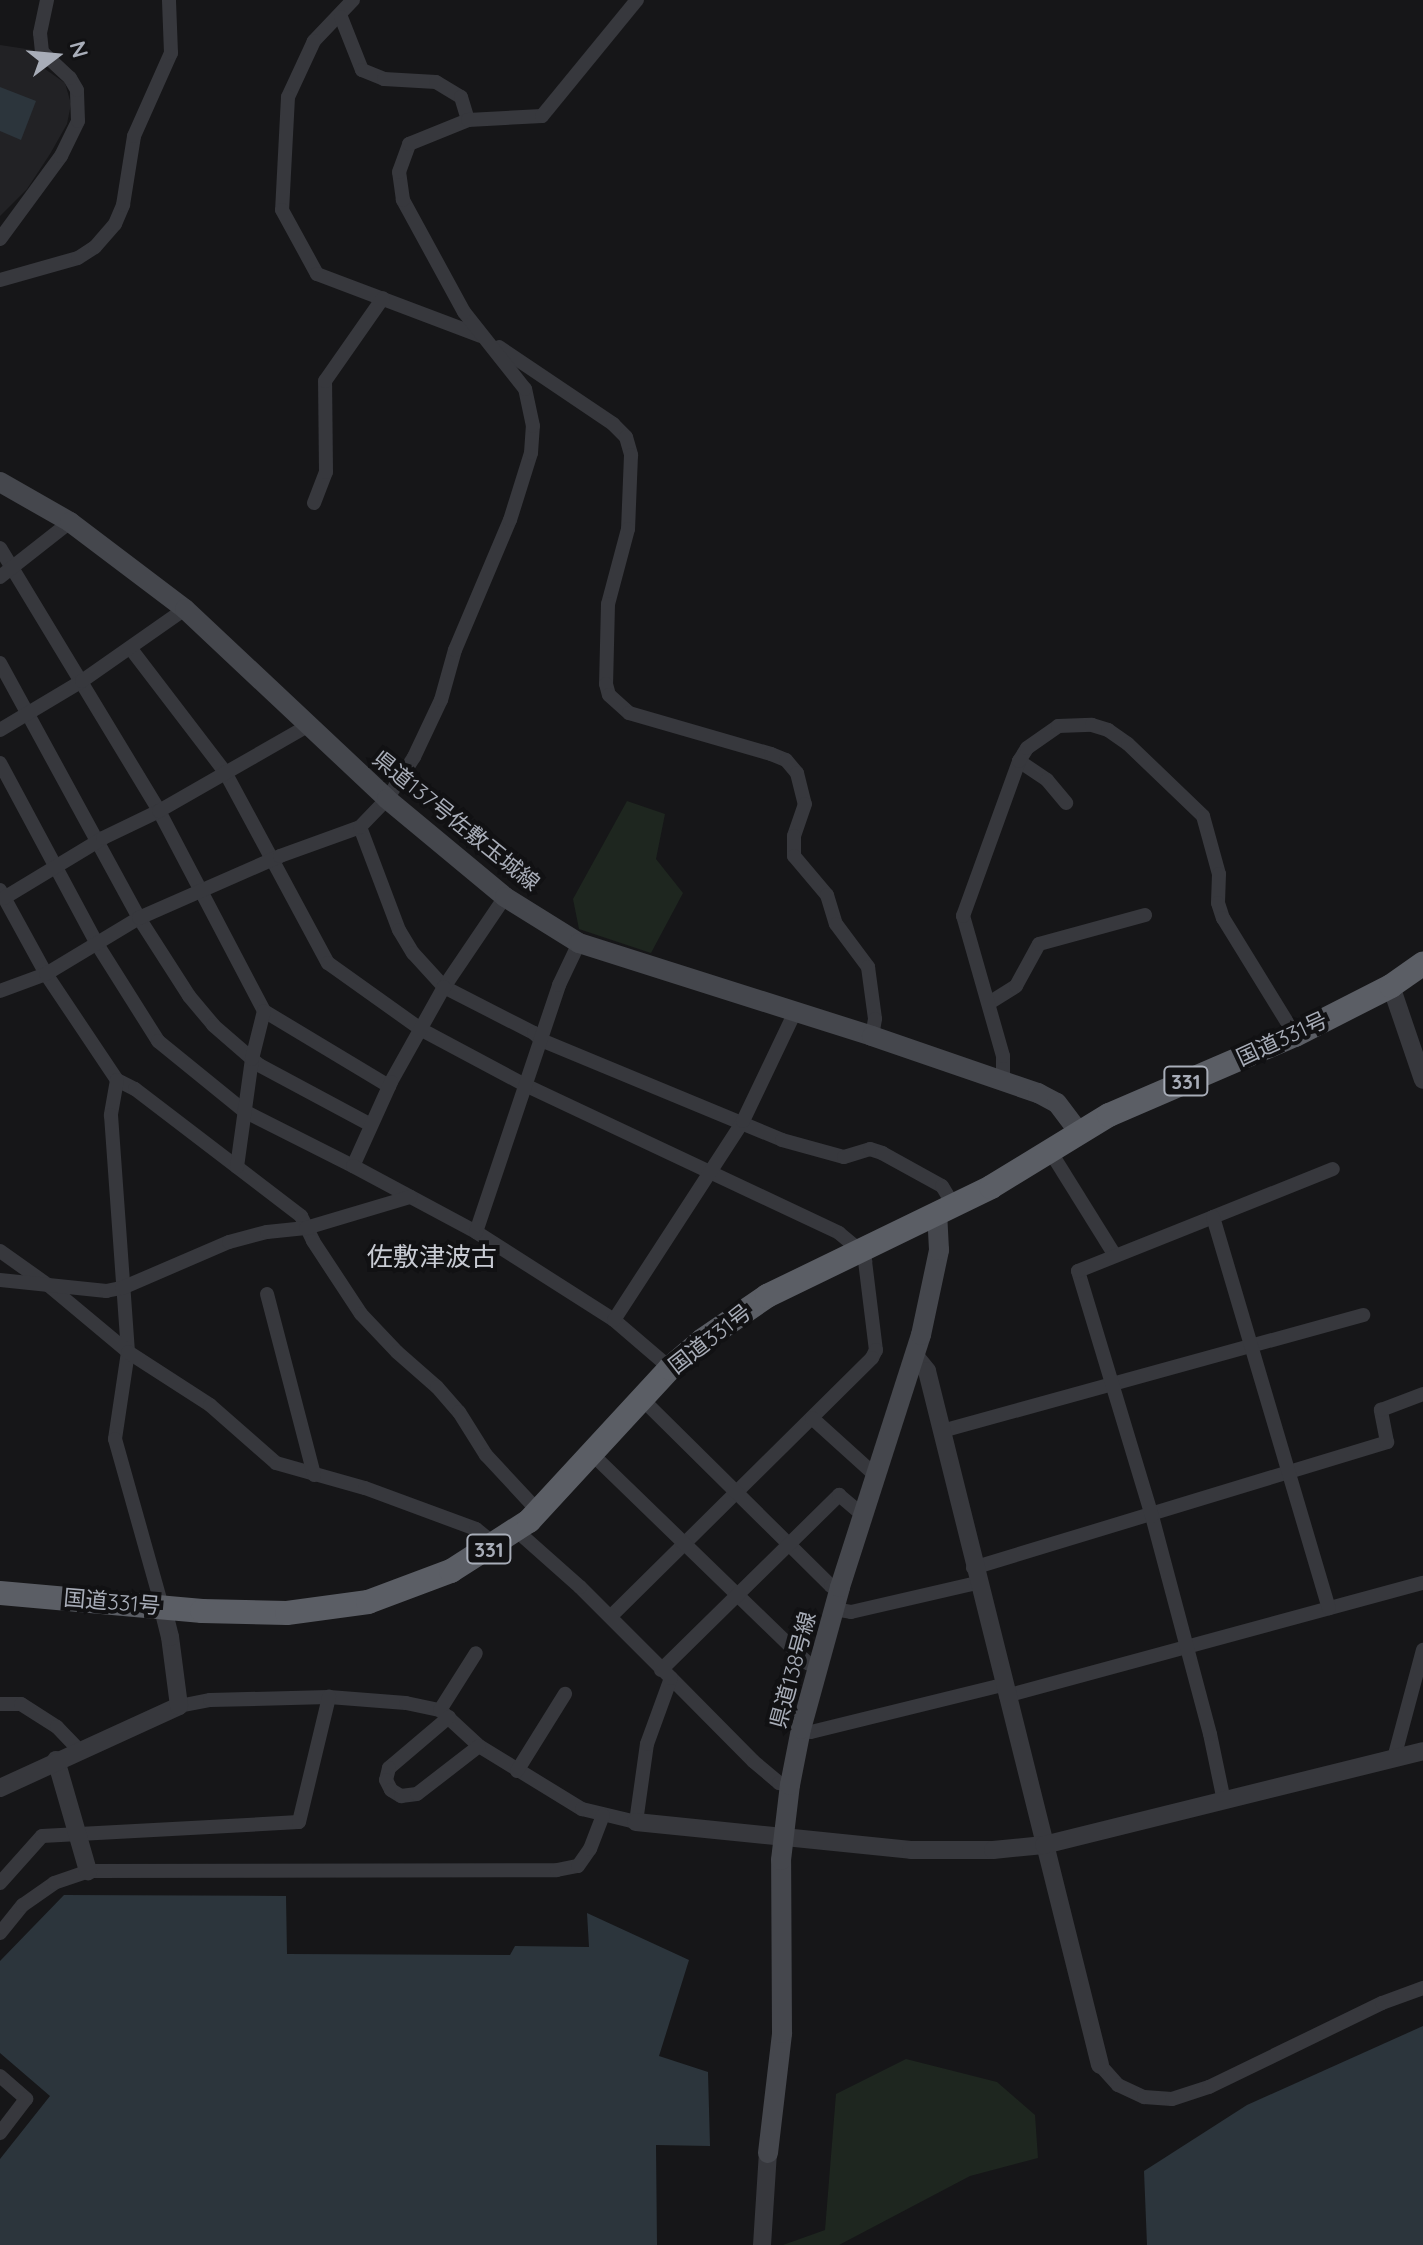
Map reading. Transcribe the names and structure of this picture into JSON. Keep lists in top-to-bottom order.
{
  "streets": {
    "highway": ["国道331号", "331"],
    "main road": ["県道137号佐敷玉城線", "県道138号線"]
  },
  "crossings": [
    ["県道137号佐敷玉城線", "国道331号"],
    ["国道331号", "県道138号線"]
  ],
  "districts": ["佐敷津波古"],
  "north": "right"
}
